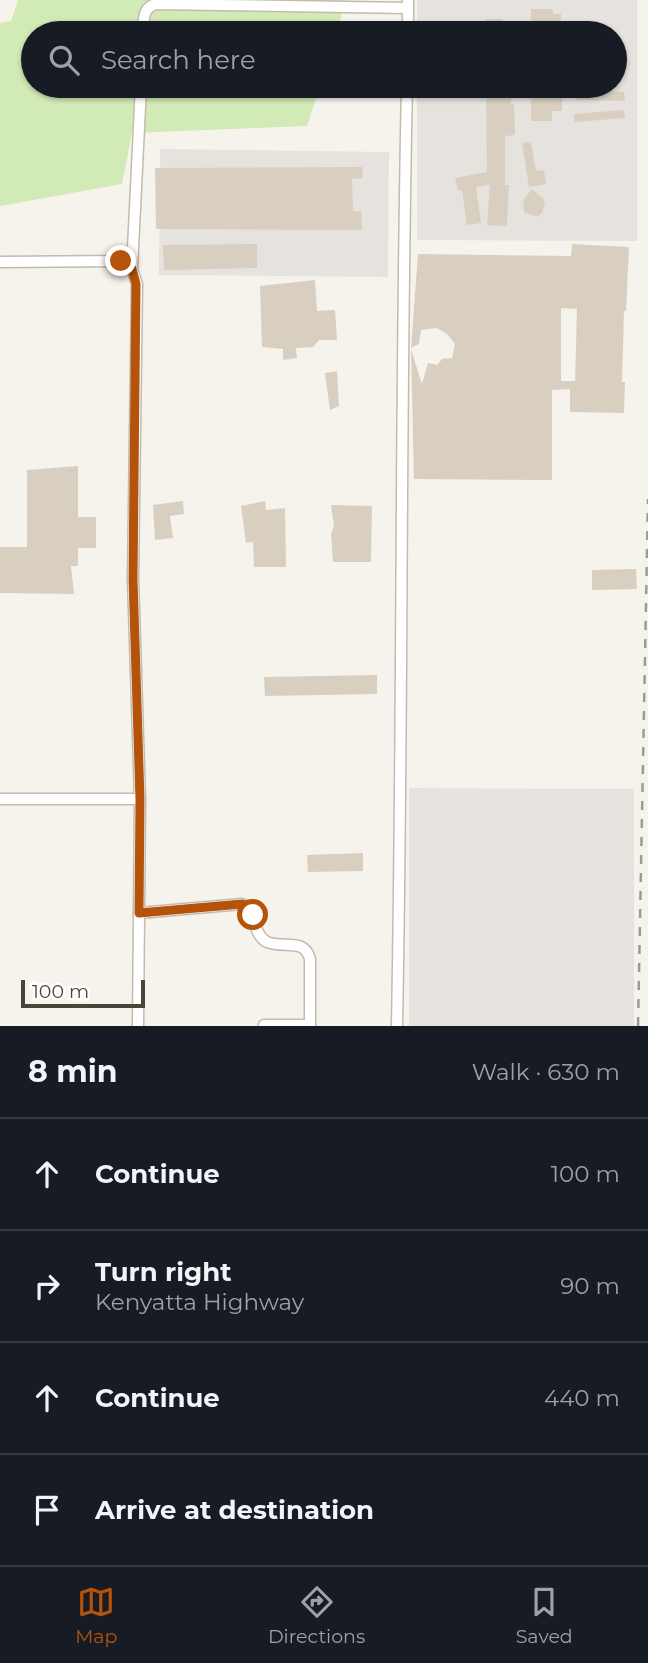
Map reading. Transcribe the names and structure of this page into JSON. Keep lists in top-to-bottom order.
{
  "scale_bar": "100 m",
  "page": {
    "search": "Search here",
    "scale": "100 m",
    "heading": ["8 min", "Walk · 630 m"],
    "list": [
      ["Continue", "100 m"],
      ["Turn right", "Kenyatta Highway", "90 m"],
      ["Continue", "440 m"],
      "Arrive at destination"
    ],
    "nav": ["Map", "Directions", "Saved"]
  }
}
